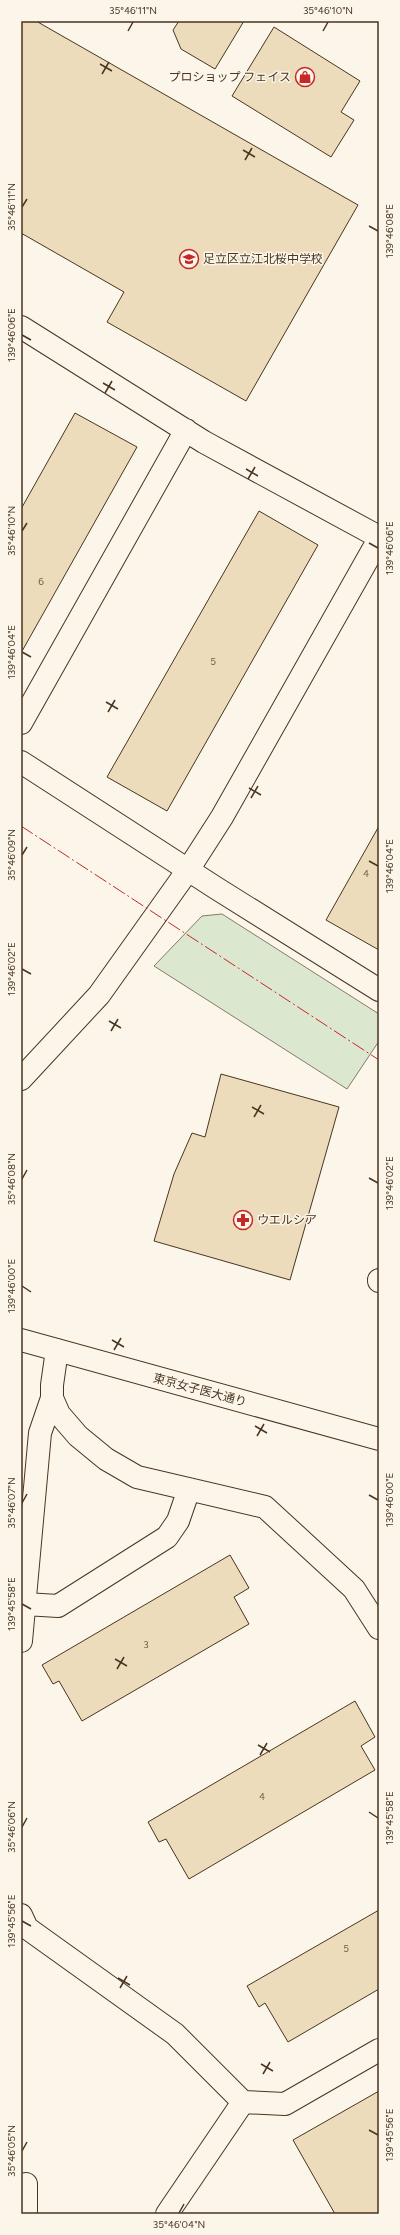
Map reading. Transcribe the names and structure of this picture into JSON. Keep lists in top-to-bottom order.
{
  "streets": {
    "street": ["東京女子医大通り"]
  },
  "places": {
    "shop": ["プロショップ フェイス"],
    "school or university": ["足立区立江北桜中学校"],
    "pharmacy": ["ウエルシア"]
  },
  "house_numbers": [
    "6",
    "5",
    "4",
    "3",
    "4",
    "5"
  ],
  "coordinates": [
    "35°46'11\"N",
    "35°46'10\"N",
    "139°46'08\"E",
    "139°46'06\"E",
    "139°46'04\"E",
    "35°46'09\"N",
    "139°46'02\"E",
    "35°46'08\"N",
    "139°46'00\"E",
    "35°46'07\"N",
    "139°45'58\"E",
    "35°46'06\"N",
    "139°45'56\"E",
    "35°46'05\"N",
    "35°46'04\"N"
  ]
}
